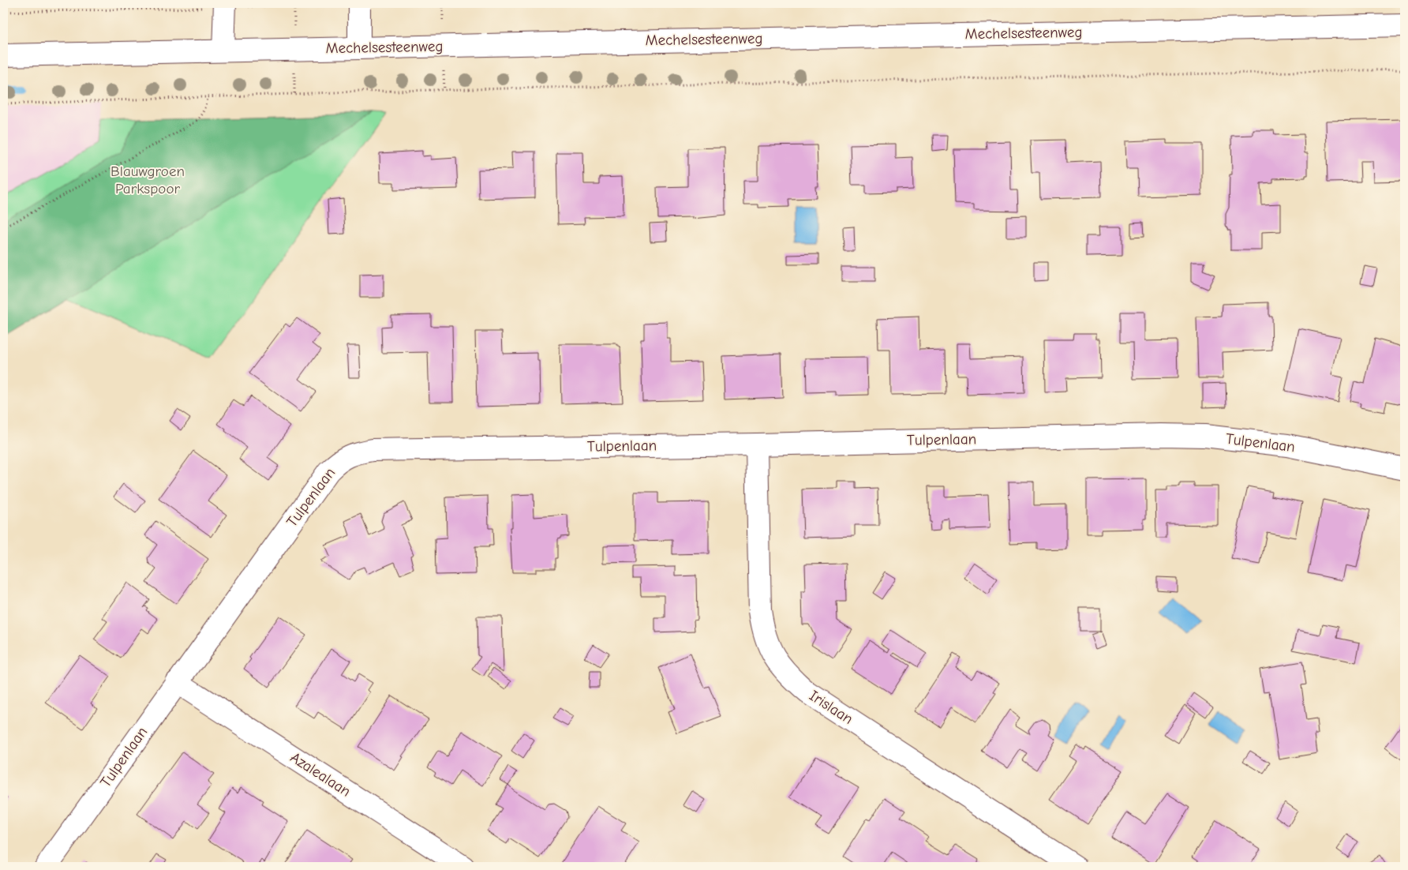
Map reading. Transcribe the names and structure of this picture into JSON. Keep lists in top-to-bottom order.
{
  "streets": {
    "street": [
      "Mechelsesteenweg",
      "Tulpenlaan",
      "Irislaan",
      "Azalealaan"
    ]
  },
  "crossings": [
    ["Tulpenlaan", "Irislaan"],
    ["Tulpenlaan", "Azalealaan"]
  ],
  "parks": ["Blauwgroen Parkspoor"]
}
